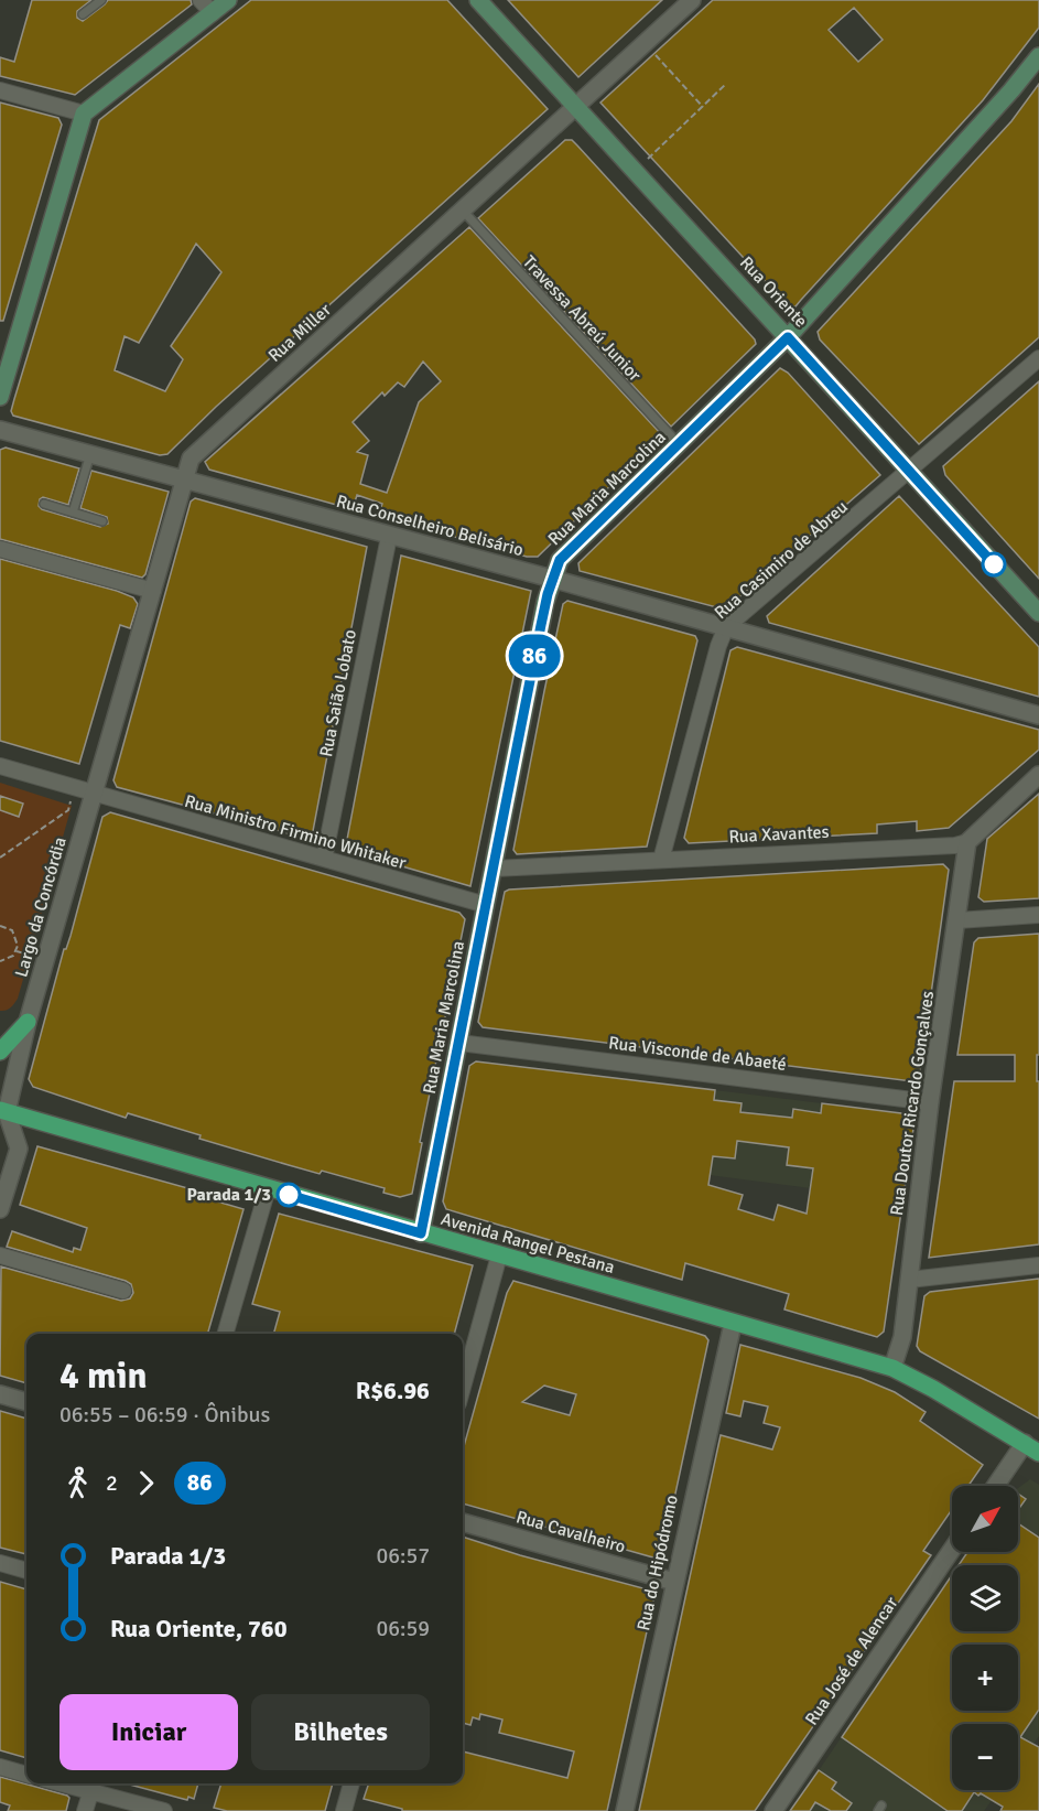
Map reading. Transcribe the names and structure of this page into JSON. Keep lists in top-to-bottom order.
{
  "streets": {
    "main road": ["Rua Oriente", "Rua Maria Marcolina", "Avenida Rangel Pestana"],
    "street": [
      "Rua Miller",
      "Rua Conselheiro Belisário",
      "Rua Casimiro de Abreu",
      "Rua Saião Lobato",
      "Rua Ministro Firmino Whitaker",
      "Rua Xavantes",
      "Largo da Concórdia",
      "Rua Visconde de Abaeté",
      "Rua Doutor Ricardo Gonçalves",
      "Rua Cavalheiro",
      "Rua do Hipódromo",
      "Rua José de Alencar"
    ],
    "lane": ["Travessa Abreú Junior"]
  },
  "crossings": [
    ["Rua Oriente", "Rua Miller"],
    ["Rua Oriente", "Rua Maria Marcolina"],
    ["Rua Oriente", "Rua Casimiro de Abreu"],
    ["Travessa Abreú Junior", "Rua Miller"],
    ["Travessa Abreú Junior", "Rua Maria Marcolina"],
    ["Rua Miller", "Rua Conselheiro Belisário"],
    ["Rua Miller", "Rua Ministro Firmino Whitaker"],
    ["Rua Miller", "Largo da Concórdia"],
    ["Rua Maria Marcolina", "Rua Conselheiro Belisário"],
    ["Rua Maria Marcolina", "Rua Ministro Firmino Whitaker"],
    ["Rua Maria Marcolina", "Rua Xavantes"],
    ["Rua Maria Marcolina", "Rua Visconde de Abaeté"],
    ["Rua Maria Marcolina", "Avenida Rangel Pestana"],
    ["Rua Conselheiro Belisário", "Rua Casimiro de Abreu"],
    ["Rua Conselheiro Belisário", "Rua Saião Lobato"],
    ["Rua Casimiro de Abreu", "Rua Xavantes"],
    ["Rua Saião Lobato", "Rua Ministro Firmino Whitaker"],
    ["Rua Ministro Firmino Whitaker", "Largo da Concórdia"],
    ["Rua Xavantes", "Rua Doutor Ricardo Gonçalves"],
    ["Largo da Concórdia", "Avenida Rangel Pestana"],
    ["Rua Visconde de Abaeté", "Rua Doutor Ricardo Gonçalves"],
    ["Rua Doutor Ricardo Gonçalves", "Avenida Rangel Pestana"],
    ["Avenida Rangel Pestana", "Rua do Hipódromo"],
    ["Rua Cavalheiro", "Rua do Hipódromo"]
  ],
  "places": ["Parada 1/3"],
  "lines": ["bus line 86"],
  "north": "top right",
  "page": {
    "on_map": "86",
    "heading": ["4 min", "06:55 – 06:59 · Ônibus", "R$6.96"],
    "legs": ["2", "86"],
    "map_buttons": ["+", "−"],
    "list": [
      {
        "name": "Parada 1/3",
        "value": "06:57"
      },
      {
        "name": "Rua Oriente, 760",
        "value": "06:59"
      }
    ],
    "buttons": ["Iniciar", "Bilhetes"]
  }
}
